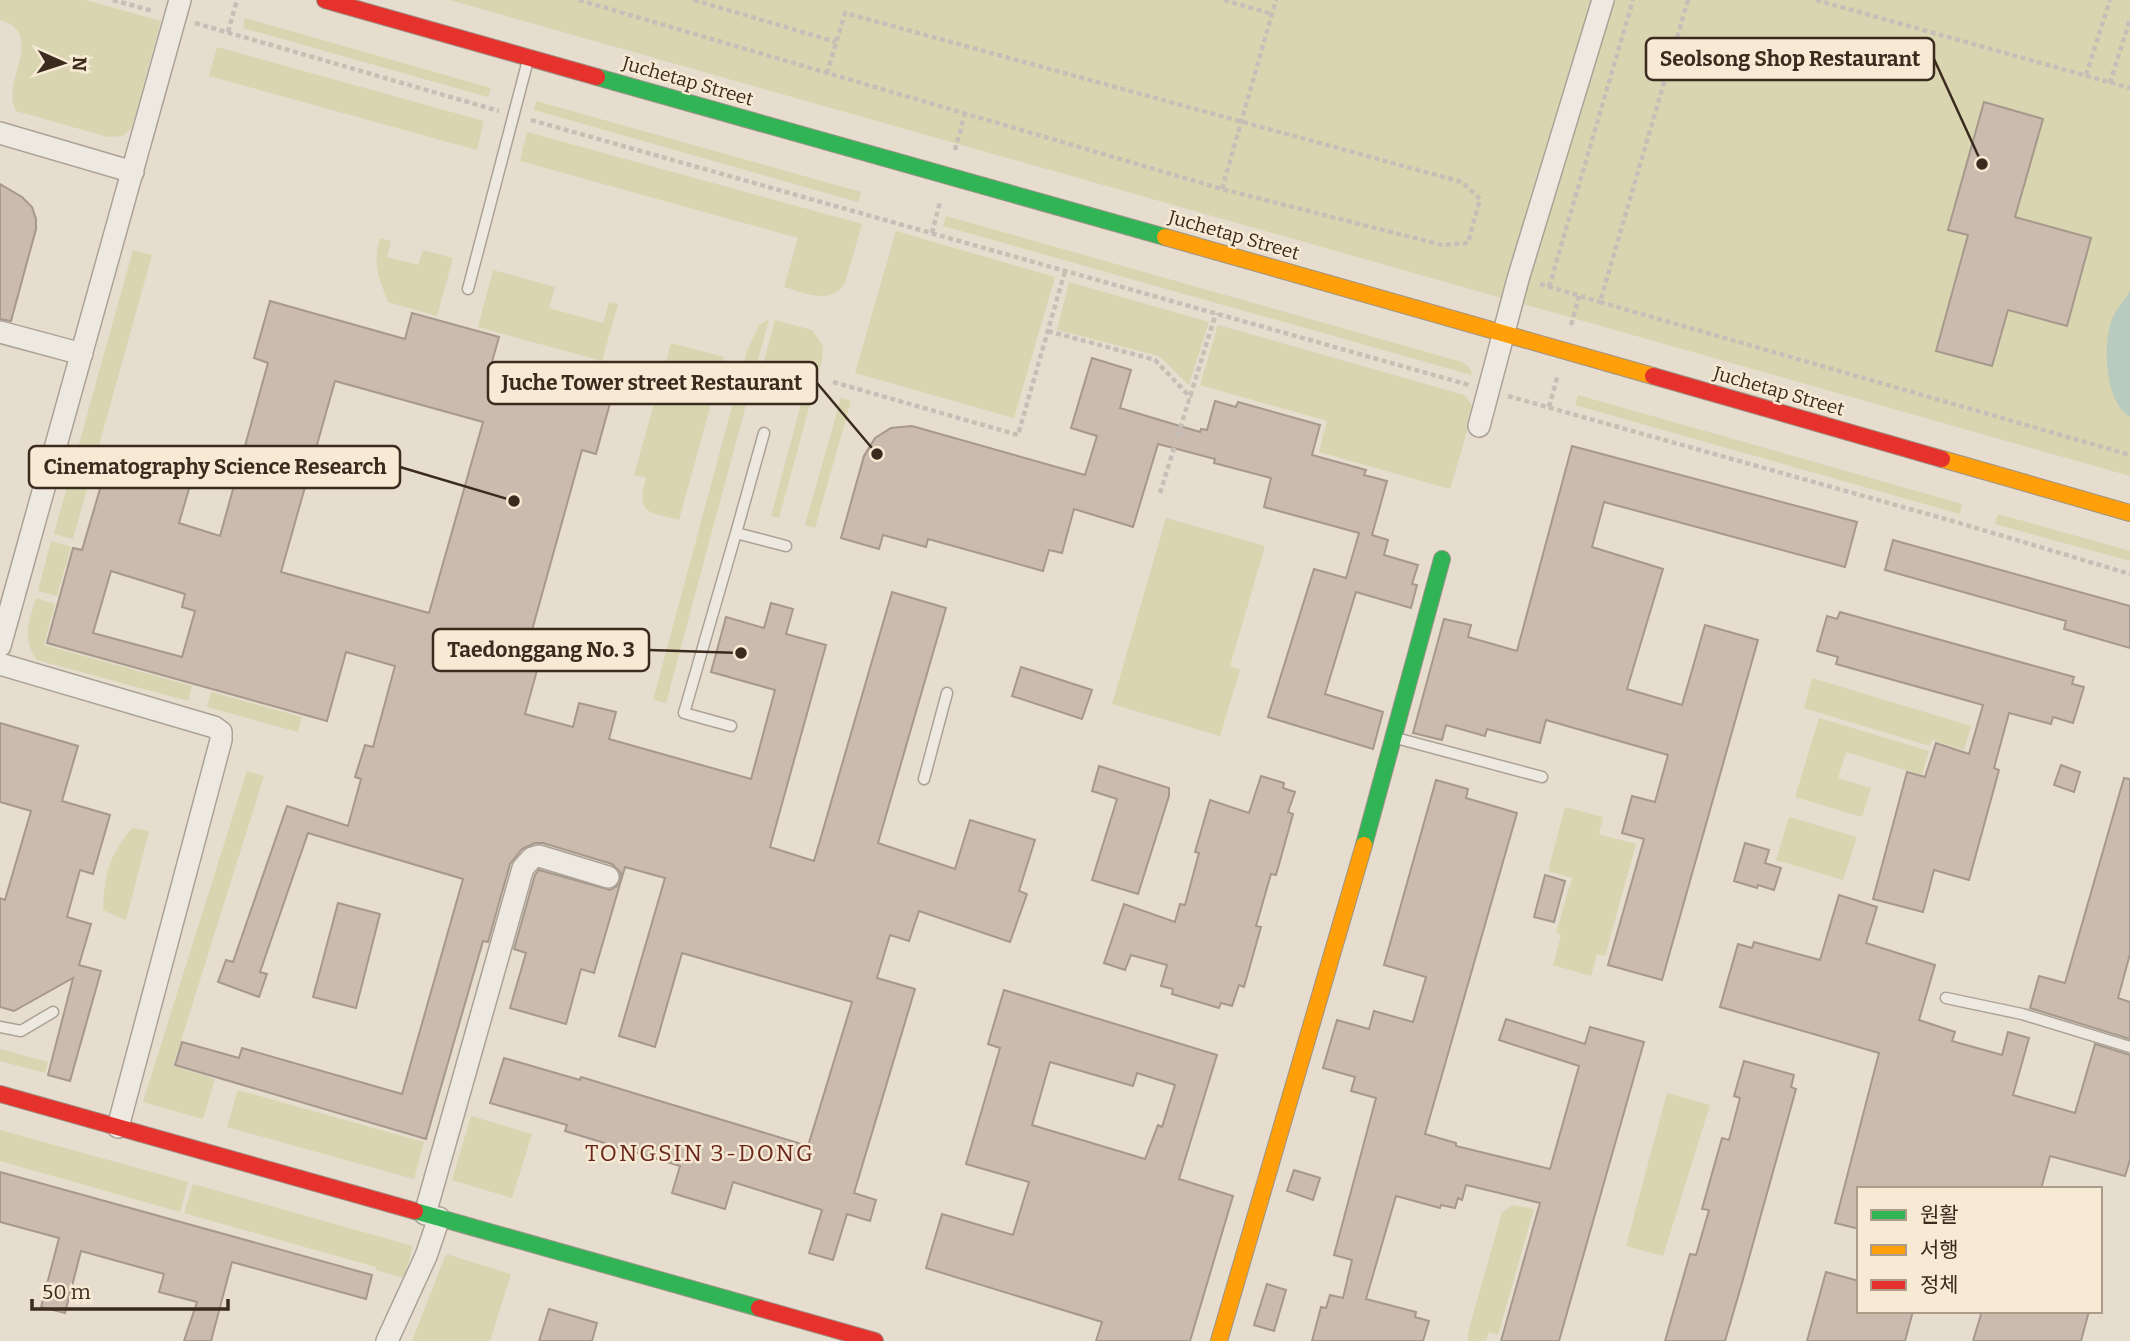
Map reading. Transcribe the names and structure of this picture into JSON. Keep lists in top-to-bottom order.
{
  "streets": {
    "main road": ["Juchetap Street"]
  },
  "districts": ["TONGSIN 3-DONG"],
  "places": [
    "Seolsong Shop Restaurant",
    "Juche Tower street Restaurant",
    "Cinematography Science Research",
    "Taedonggang No. 3"
  ],
  "legend": ["원활", "서행", "정체"],
  "scale_bar": "50 m",
  "north": "right"
}
